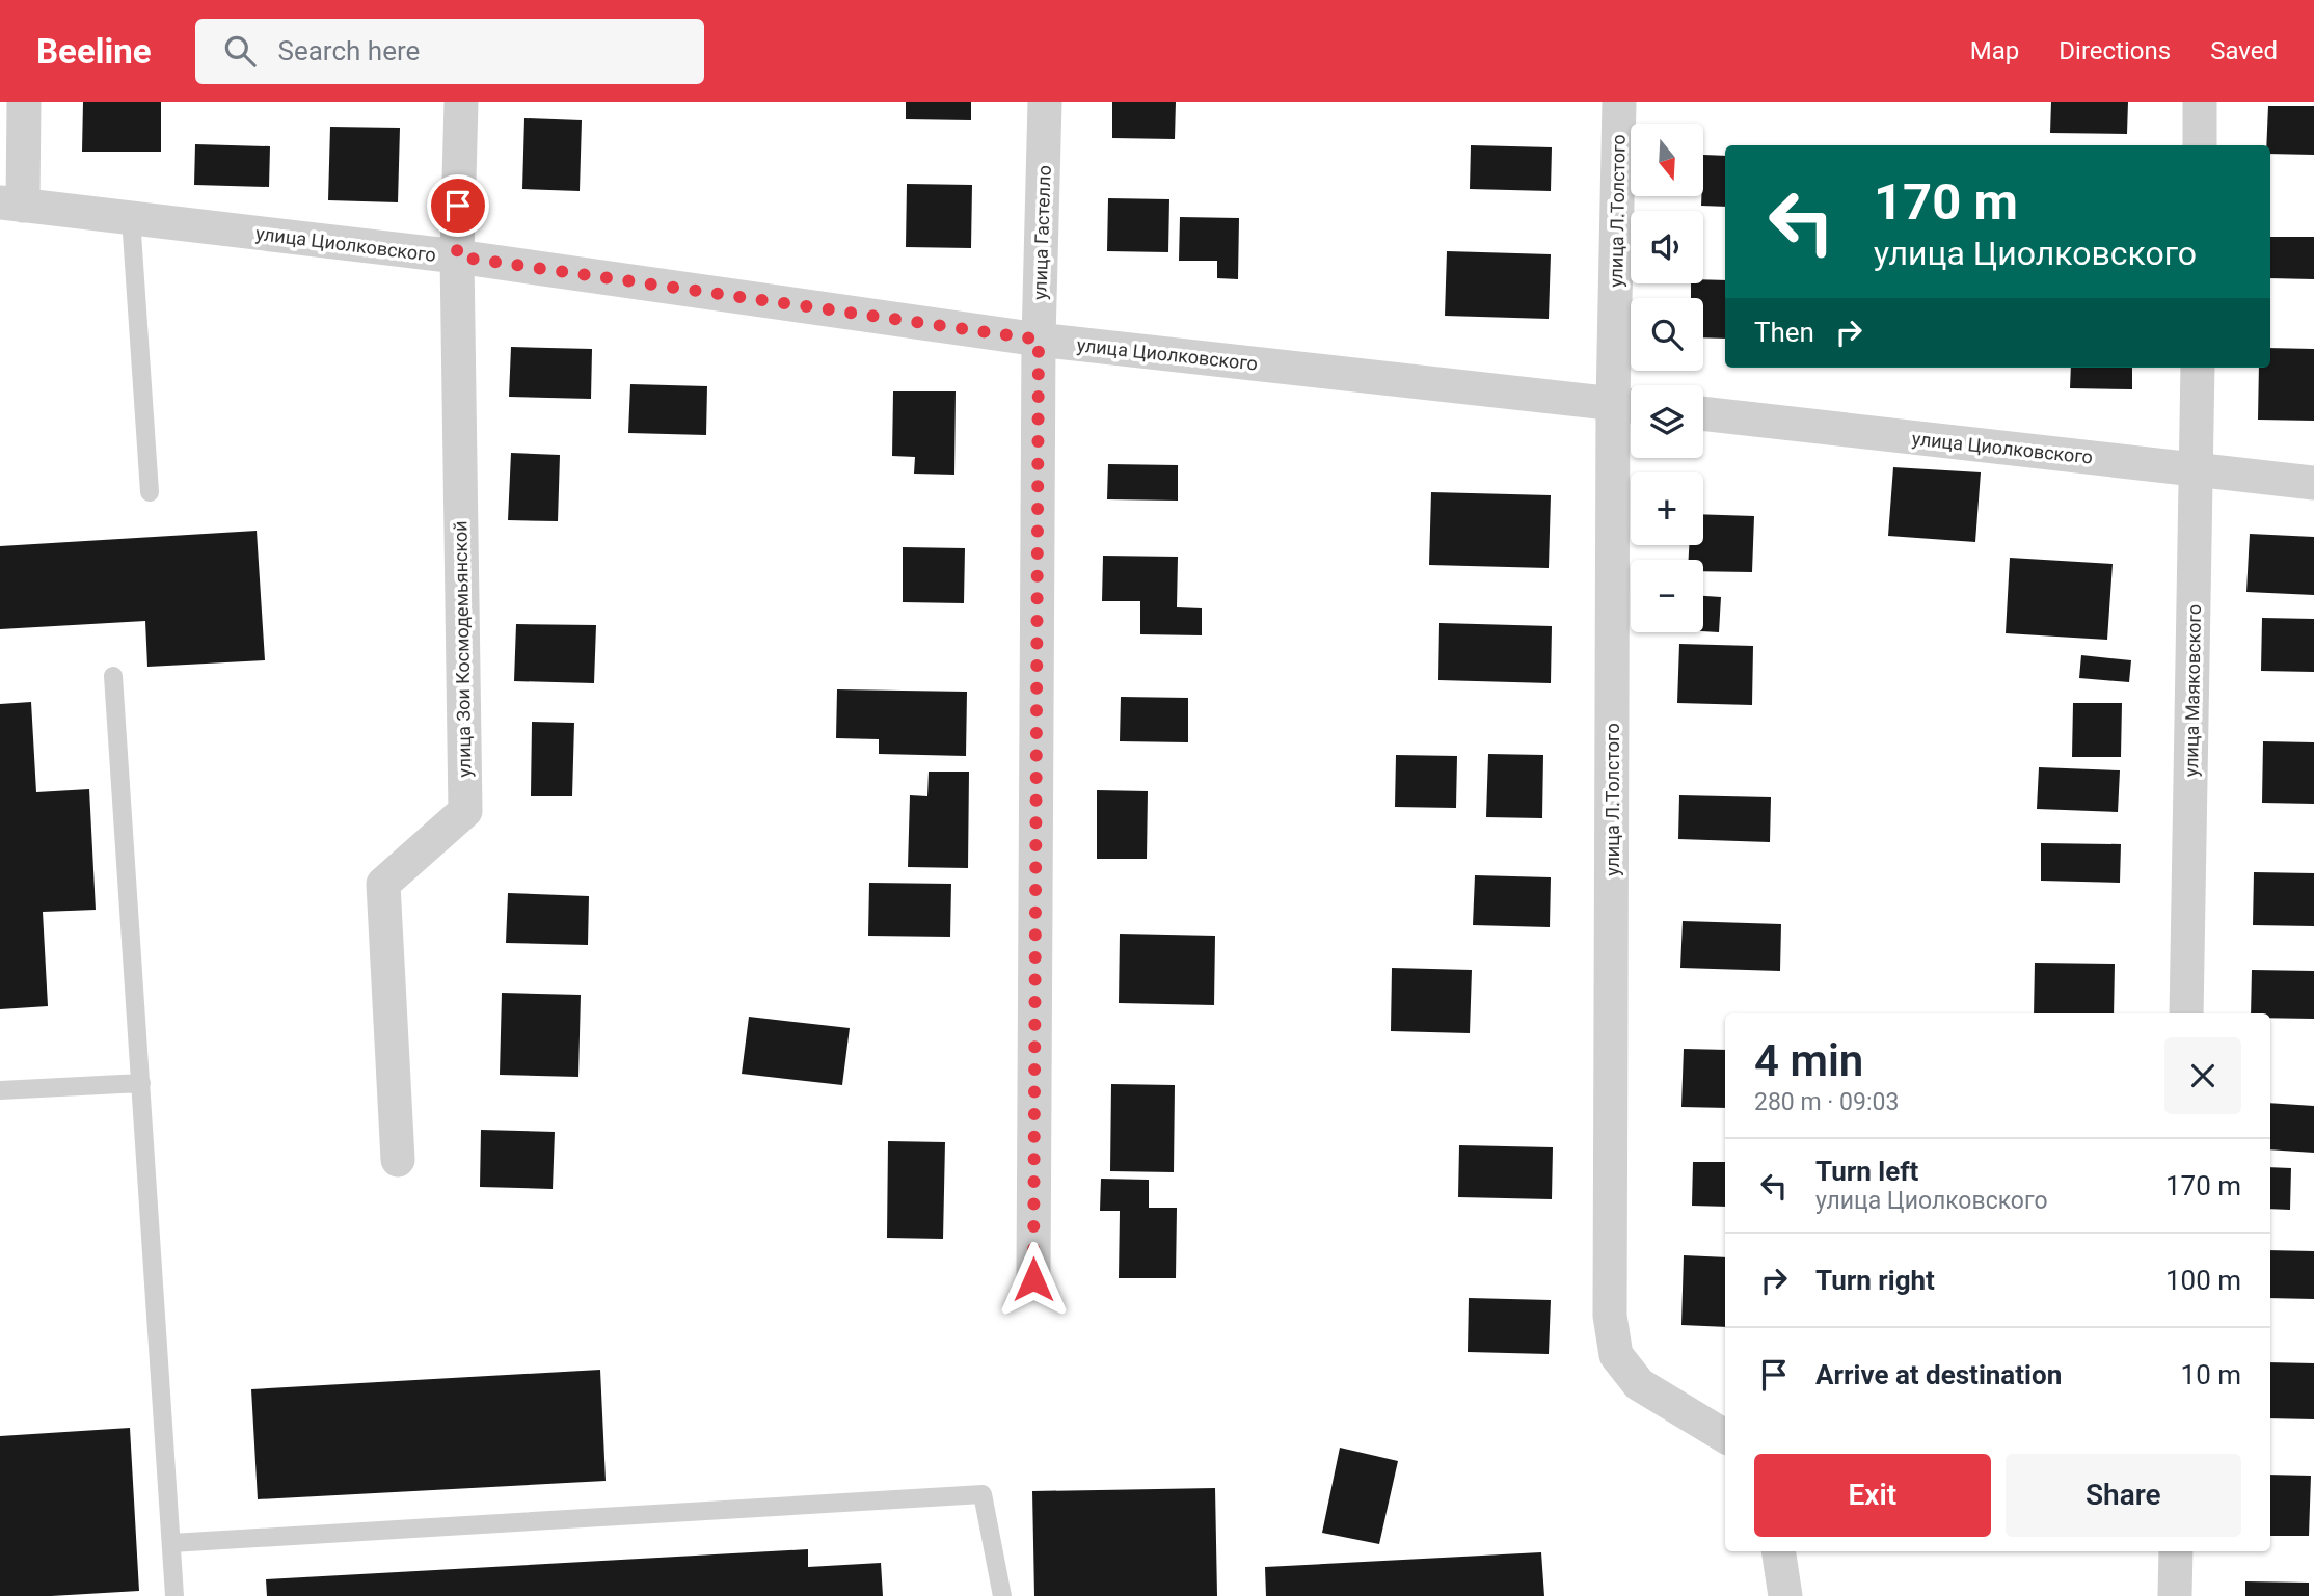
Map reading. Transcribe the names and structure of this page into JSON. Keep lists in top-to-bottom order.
{
  "streets": {
    "street": [
      "улица Л.Толстого",
      "улица Гастелло",
      "улица Циолковского",
      "улица Зои Космодемьянской",
      "улица Маяковского"
    ]
  },
  "crossings": [
    ["улица Л.Толстого", "улица Циолковского"],
    ["улица Гастелло", "улица Циолковского"],
    ["улица Циолковского", "улица Зои Космодемьянской"],
    ["улица Циолковского", "улица Маяковского"]
  ],
  "north": "bottom",
  "page": {
    "header": "Beeline",
    "search": "Search here",
    "nav": ["Map", "Directions", "Saved"],
    "map_buttons": ["+", "−"],
    "turn": ["170 m", "улица Циолковского"],
    "then": "Then",
    "heading": ["4 min", "280 m · 09:03"],
    "list": [
      {
        "name": "Turn left",
        "note": "улица Циолковского",
        "value": "170 m"
      },
      {
        "name": "Turn right",
        "value": "100 m"
      },
      {
        "name": "Arrive at destination",
        "value": "10 m"
      }
    ],
    "buttons": ["Exit", "Share"]
  }
}
